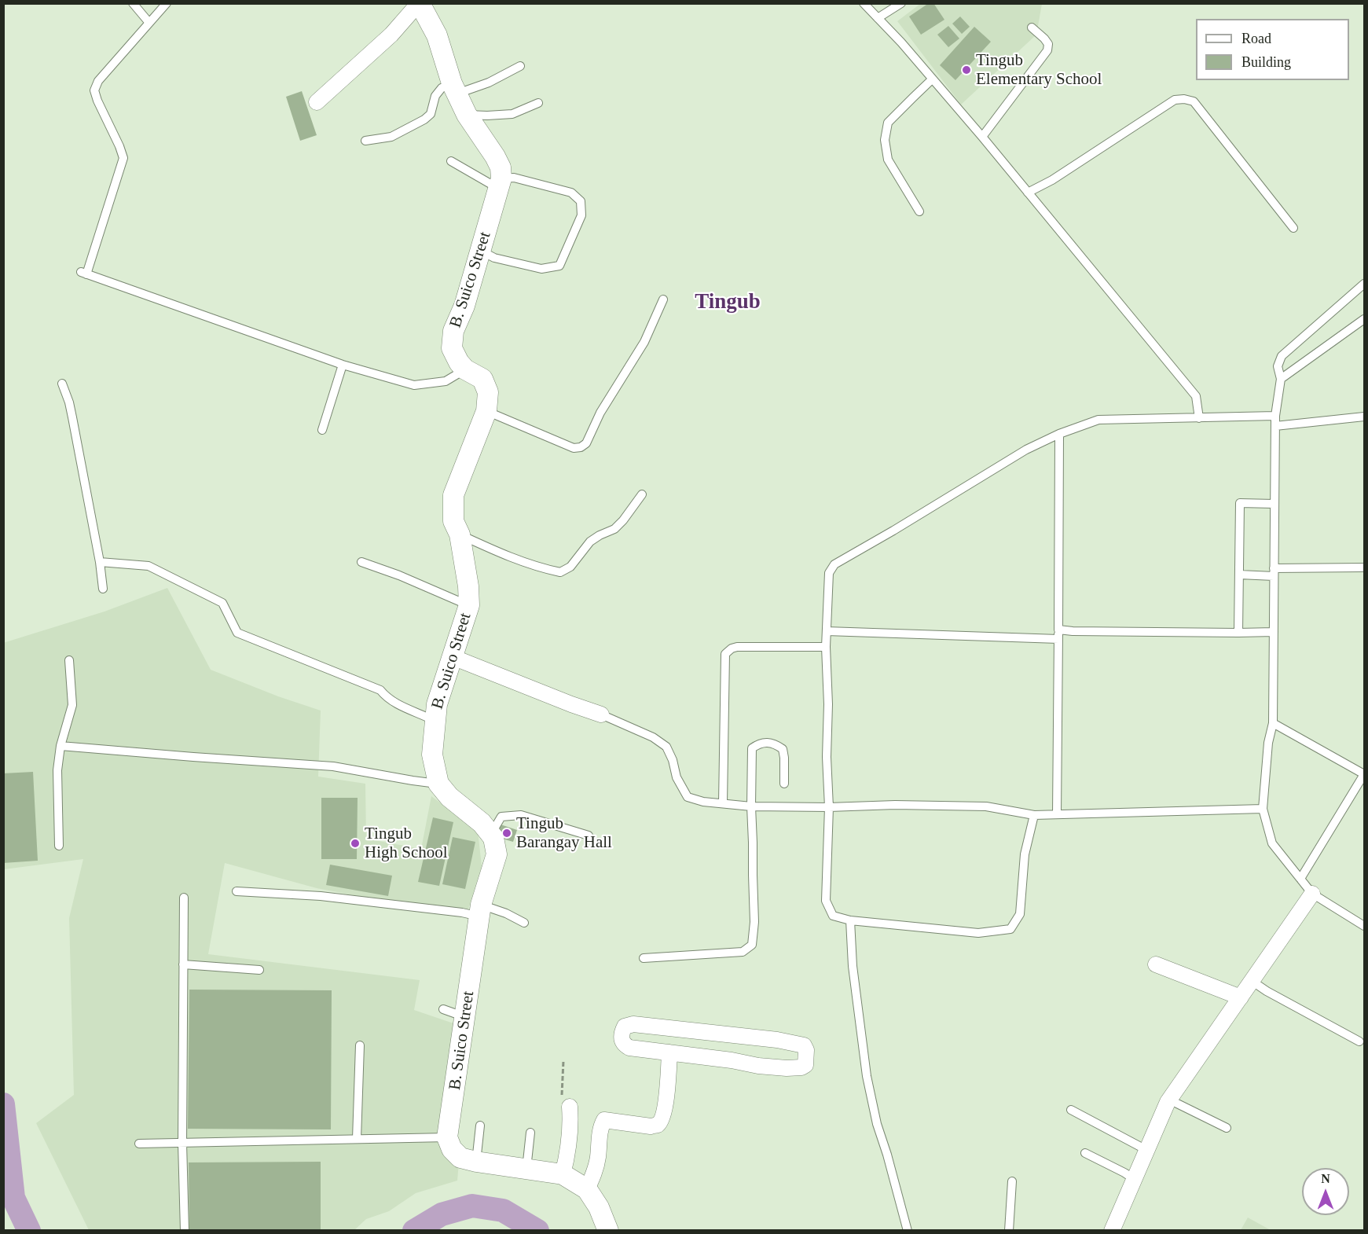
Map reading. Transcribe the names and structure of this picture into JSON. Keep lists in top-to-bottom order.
{
  "streets": {
    "street": ["B. Suico Street"]
  },
  "districts": ["Tingub"],
  "places": ["Tingub Elementary School", "Tingub Barangay Hall", "Tingub High School"],
  "legend": ["Road", "Building"],
  "north": "top"
}
